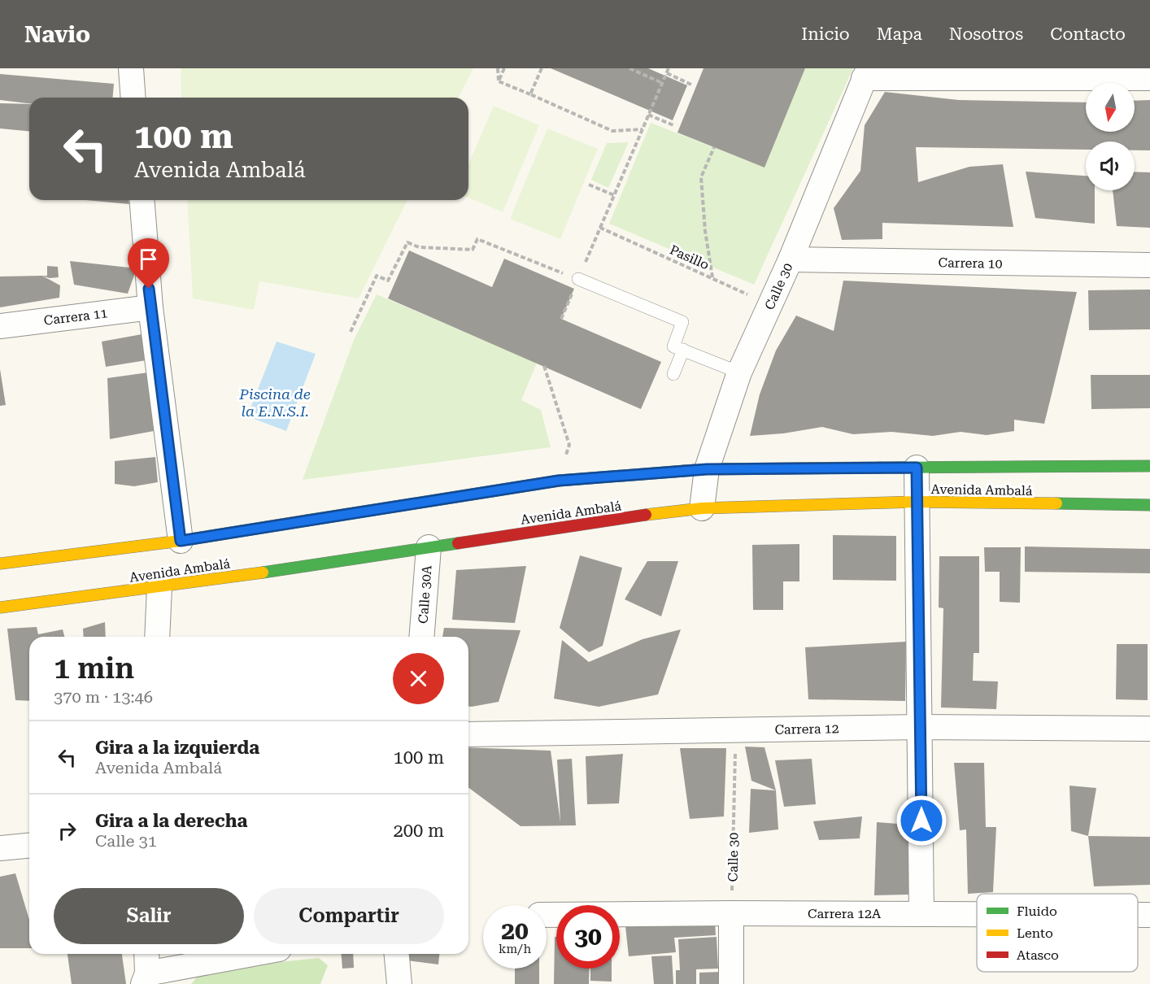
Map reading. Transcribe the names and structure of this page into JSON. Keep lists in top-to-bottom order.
{
  "streets": {
    "main road": ["Avenida Ambalá"],
    "street": [
      "Carrera 10",
      "Calle 30",
      "Carrera 11",
      "Calle 30A",
      "Carrera 12",
      "Carrera 12A"
    ],
    "path": ["Pasillo"]
  },
  "crossings": [
    ["Pasillo", "Calle 30"],
    ["Carrera 10", "Calle 30"],
    ["Calle 30", "Avenida Ambalá"],
    ["Calle 30", "Carrera 12"],
    ["Calle 30", "Carrera 12A"],
    ["Avenida Ambalá", "Calle 30A"]
  ],
  "water": ["Piscina de la E.N.S.I."],
  "legend": ["Fluido", "Lento", "Atasco"],
  "north": "bottom",
  "page": {
    "header": "Navio",
    "nav": [
      "Inicio",
      "Mapa",
      "Nosotros",
      "Contacto"
    ],
    "turn": ["100 m", "Avenida Ambalá"],
    "heading": ["1 min", "370 m · 13:46"],
    "list": [
      {
        "name": "Gira a la izquierda",
        "note": "Avenida Ambalá",
        "value": "100 m"
      },
      {
        "name": "Gira a la derecha",
        "note": "Calle 31",
        "value": "200 m"
      }
    ],
    "buttons": ["Salir", "Compartir"],
    "speed": "20 km/h",
    "limit": "30"
  }
}
